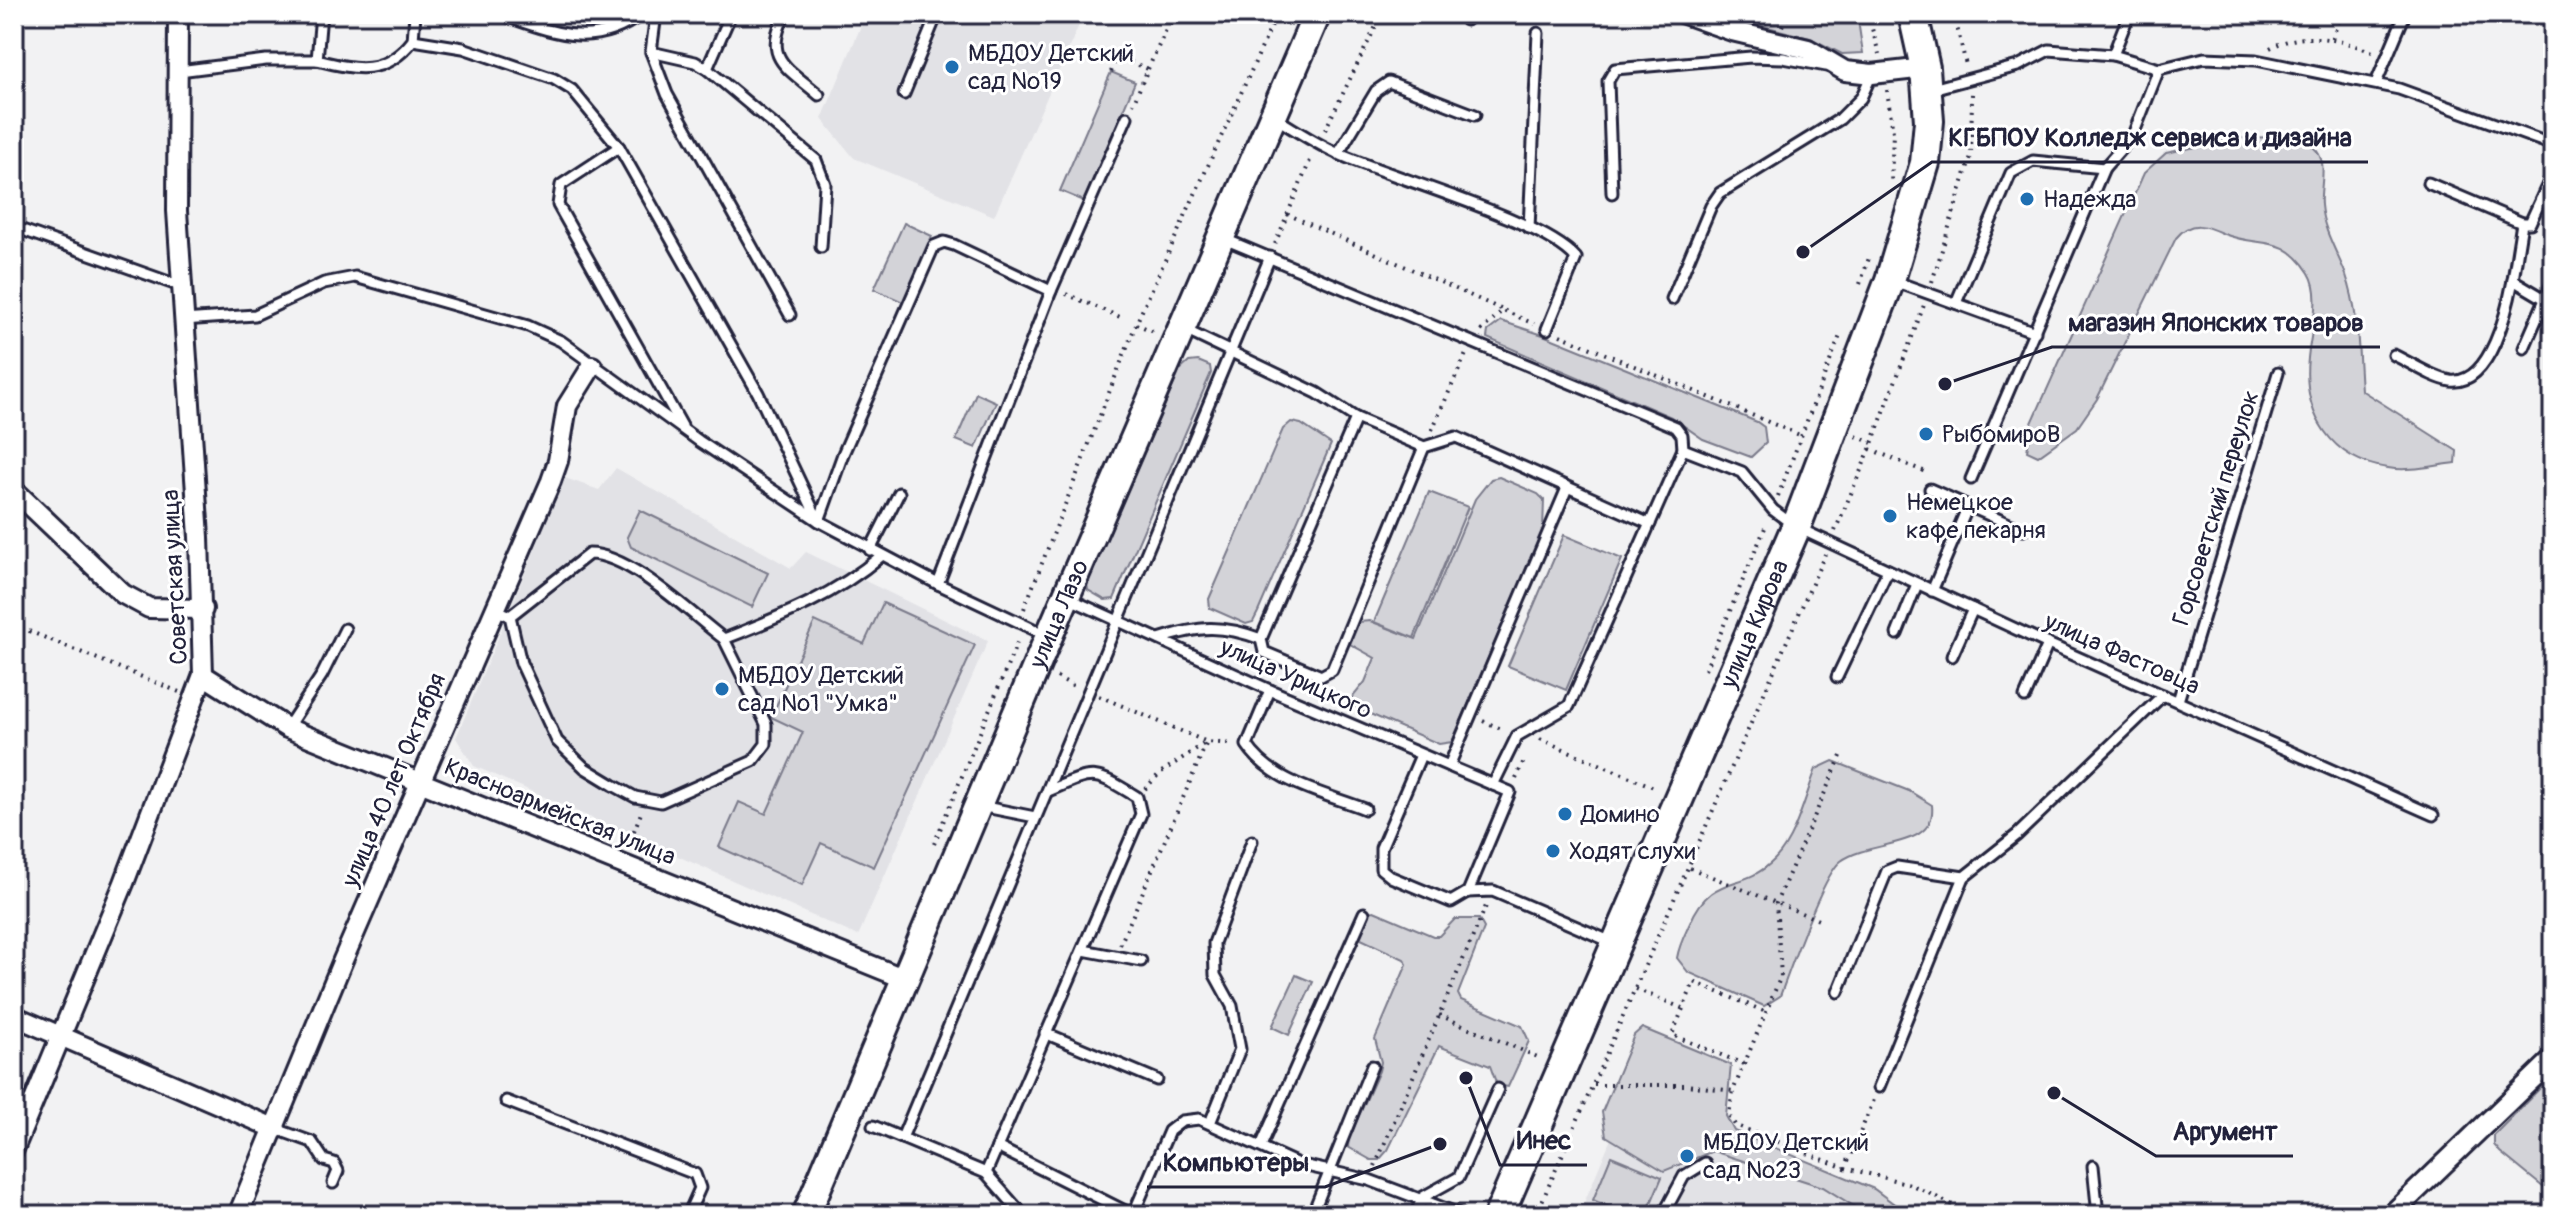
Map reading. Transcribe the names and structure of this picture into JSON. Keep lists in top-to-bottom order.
{
  "streets": {
    "main road": ["улица Лазо", "улица Кирова"],
    "street": ["Советская улица", "улица 40 лет Октября", "Красноармейская улица"],
    "lane": ["Горсоветский переулок", "улица Фастовца", "улица Урицкого"]
  },
  "crossings": [
    ["Горсоветский переулок", "улица Фастовца"],
    ["Советская улица", "Красноармейская улица"],
    ["улица Лазо", "улица Урицкого"],
    ["улица Лазо", "Красноармейская улица"],
    ["улица Кирова", "улица Фастовца"],
    ["улица 40 лет Октября", "Красноармейская улица"]
  ],
  "places": [
    "МБДОУ Детский сад №19",
    "Надежда",
    "КГБПОУ Колледж сервиса и дизайна",
    "магазин Японских товаров",
    "РыбомироВ",
    "Немецкое кафе пекарня",
    "МБДОУ Детский сад №1 \"Умка\"",
    "Домино",
    "Ходят слухи",
    "Инес",
    "Аргумент",
    "Компьютеры",
    "МБДОУ Детский сад №23"
  ]
}
